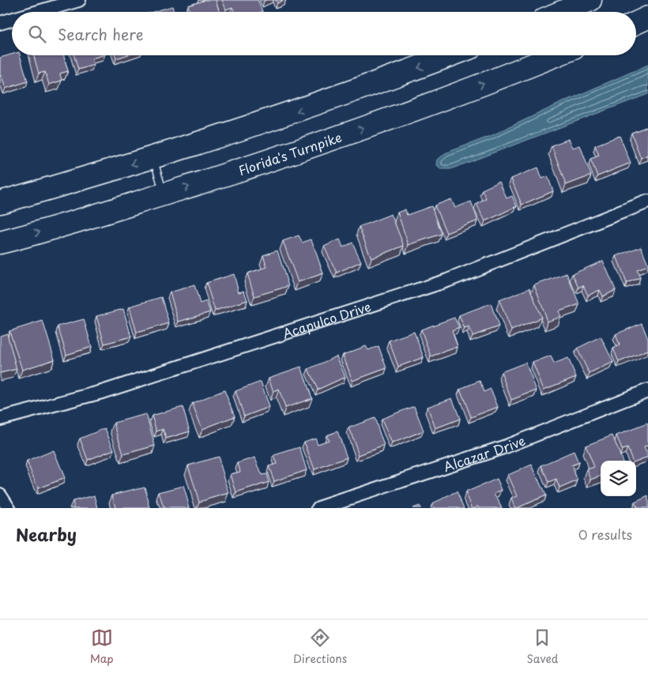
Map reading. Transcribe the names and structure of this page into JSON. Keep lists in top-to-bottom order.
{
  "streets": {
    "highway": ["Florida's Turnpike"],
    "street": ["Acapulco Drive", "Alcazar Drive"]
  },
  "page": {
    "search": "Search here",
    "heading": ["Nearby", "0 results"],
    "nav": ["Map", "Directions", "Saved"]
  }
}
